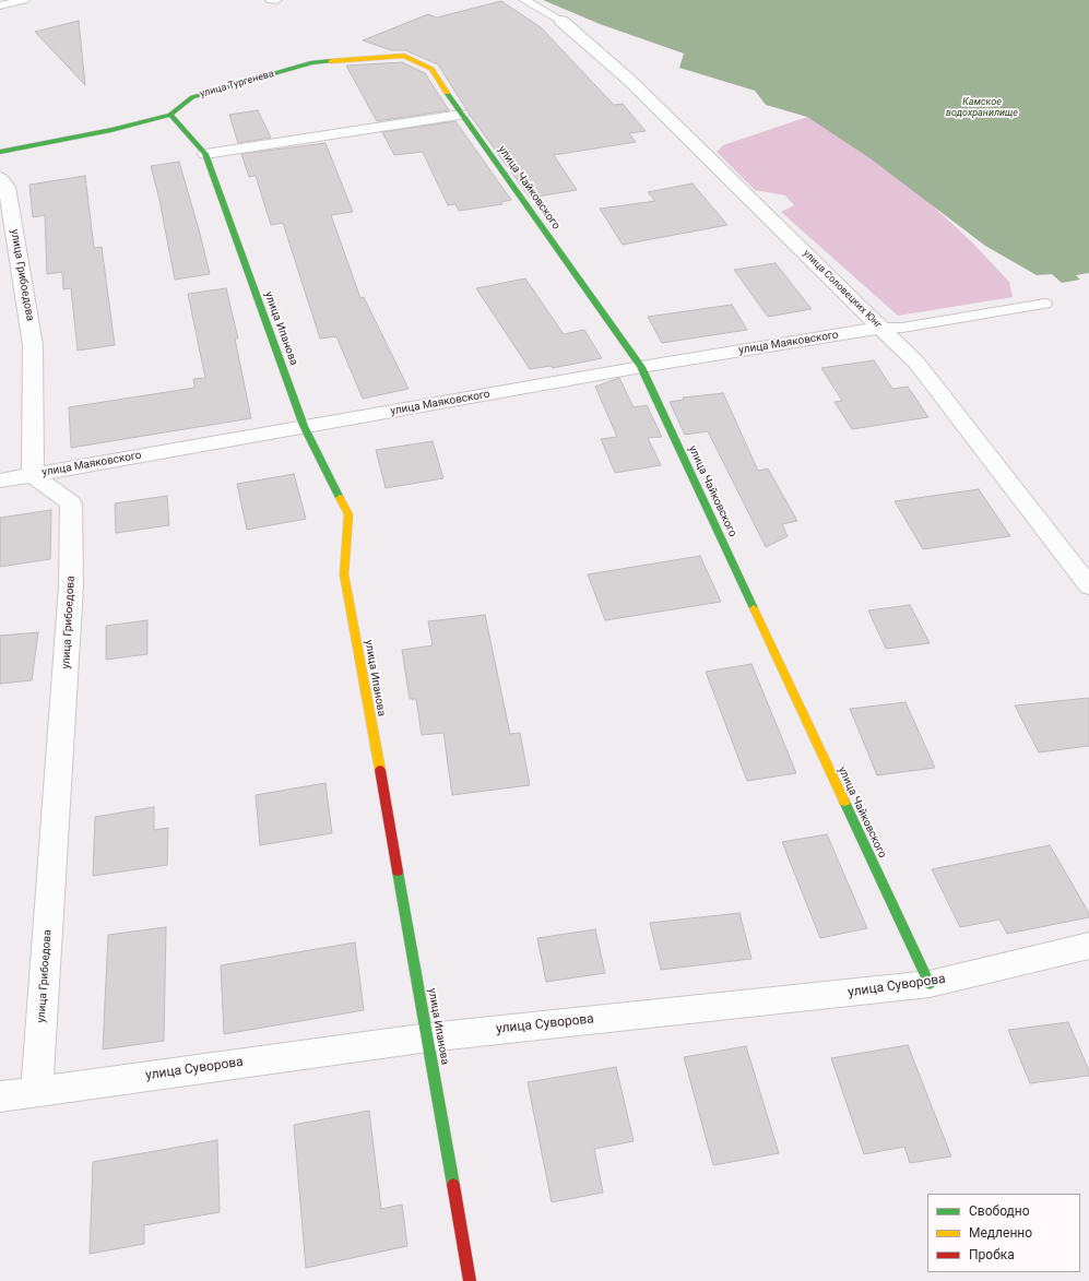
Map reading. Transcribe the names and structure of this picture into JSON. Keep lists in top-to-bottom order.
{
  "streets": {
    "street": [
      "улица Тургенева",
      "улица Чайковского",
      "улица Грибоедова",
      "улица Соловецких Юнг",
      "улица Ипанова",
      "улица Маяковского",
      "улица Суворова"
    ]
  },
  "crossings": [
    ["улица Тургенева", "улица Чайковского"],
    ["улица Тургенева", "улица Ипанова"],
    ["улица Чайковского", "улица Маяковского"],
    ["улица Чайковского", "улица Суворова"],
    ["улица Грибоедова", "улица Маяковского"],
    ["улица Грибоедова", "улица Суворова"],
    ["улица Соловецких Юнг", "улица Маяковского"],
    ["улица Ипанова", "улица Маяковского"],
    ["улица Ипанова", "улица Суворова"]
  ],
  "water": ["Камское водохранилище"],
  "legend": ["Свободно", "Медленно", "Пробка"]
}
